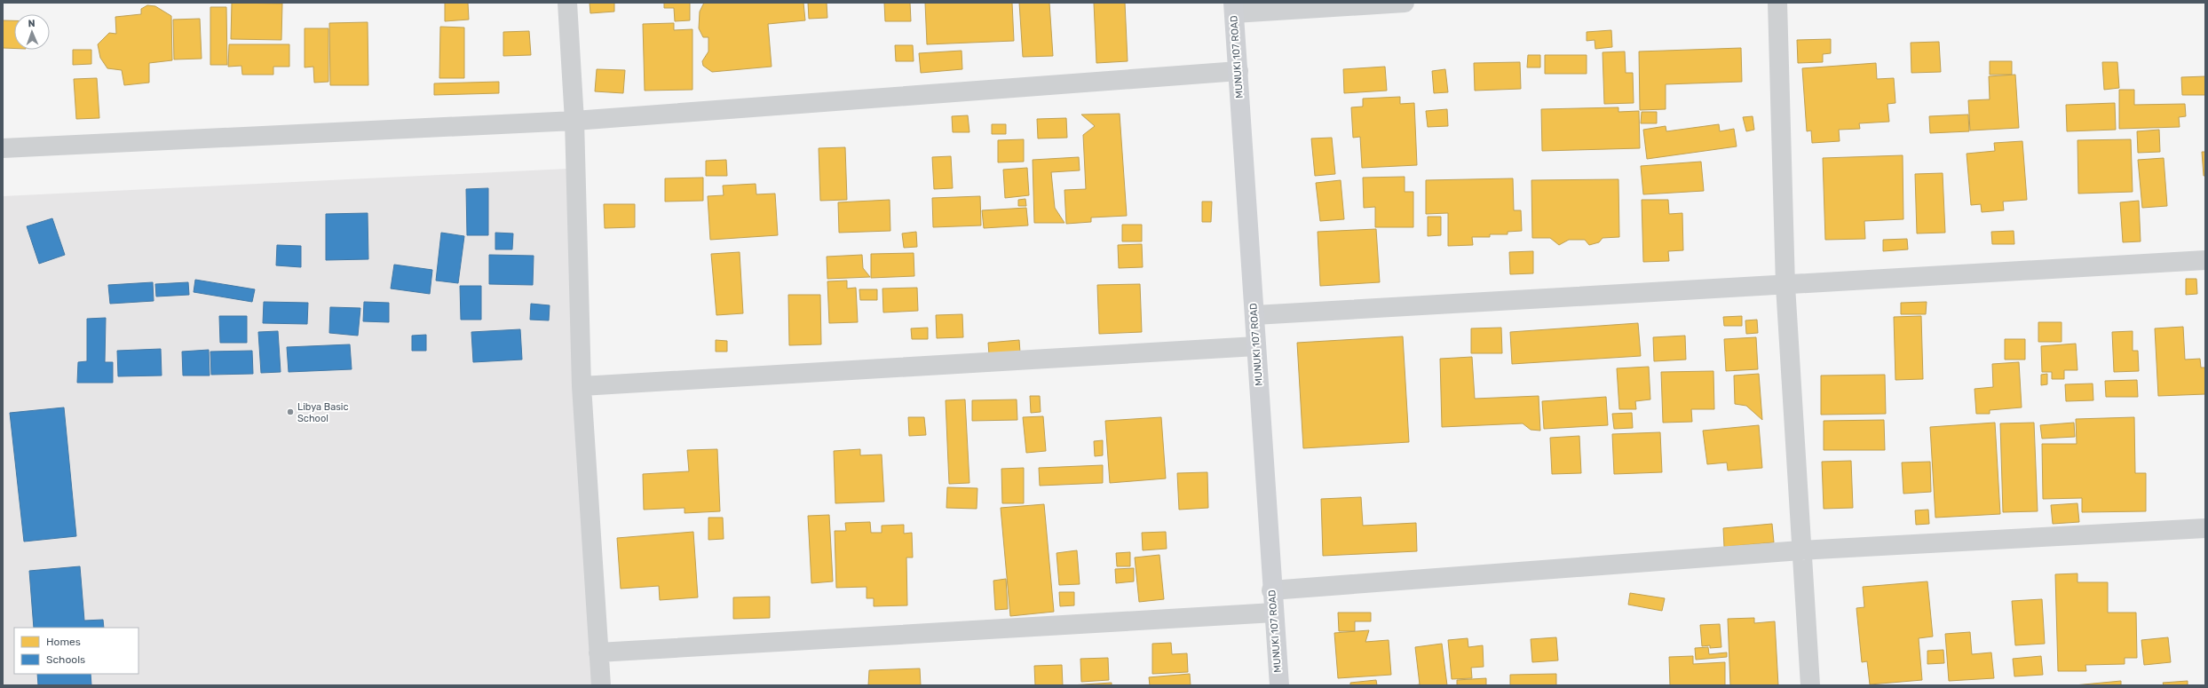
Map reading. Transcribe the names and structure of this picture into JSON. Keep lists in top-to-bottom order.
{
  "streets": {
    "street": ["MUNUKI 107 ROAD"]
  },
  "places": ["Libya Basic School"],
  "legend": ["Homes", "Schools"],
  "north": "top"
}
